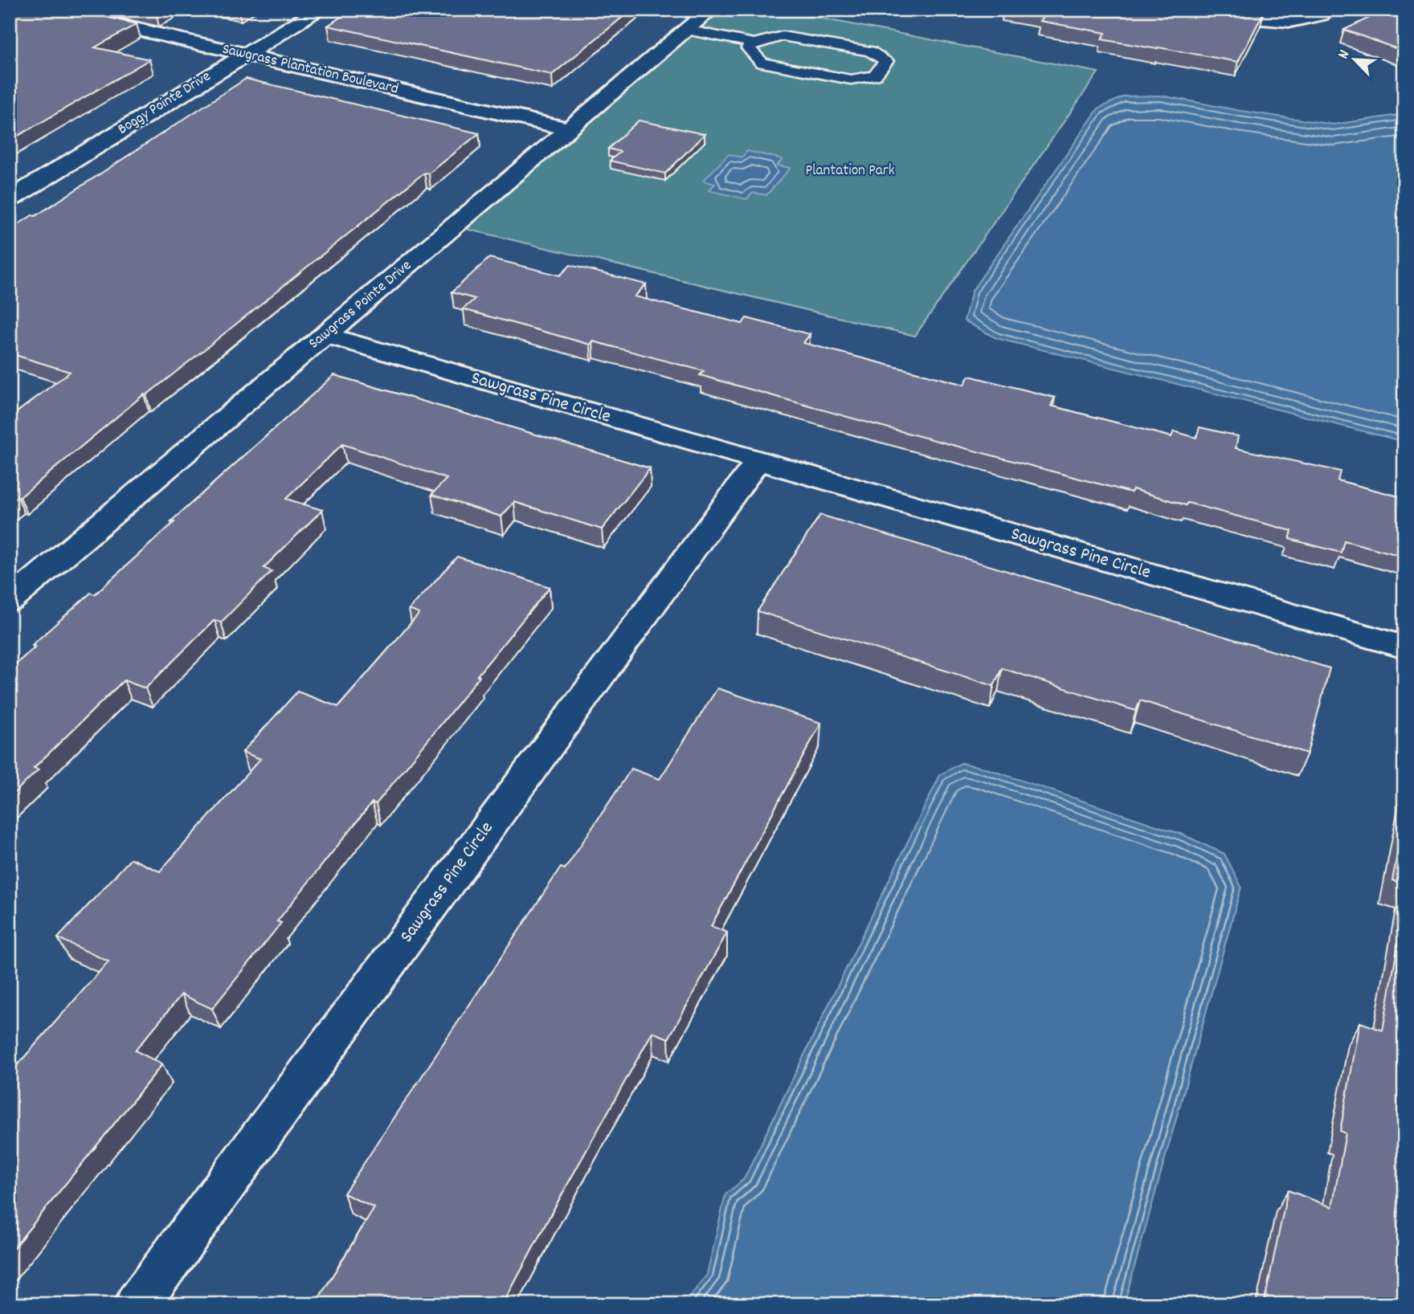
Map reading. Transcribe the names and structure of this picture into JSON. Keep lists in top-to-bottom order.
{
  "streets": {
    "street": [
      "Sawgrass Plantation Boulevard",
      "Boggy Pointe Drive",
      "Sawgrass Pointe Drive",
      "Sawgrass Pine Circle"
    ]
  },
  "crossings": [
    ["Sawgrass Plantation Boulevard", "Boggy Pointe Drive"],
    ["Sawgrass Plantation Boulevard", "Sawgrass Pointe Drive"],
    ["Sawgrass Pointe Drive", "Sawgrass Pine Circle"]
  ],
  "parks": ["Plantation Park"],
  "north": "top left"
}
